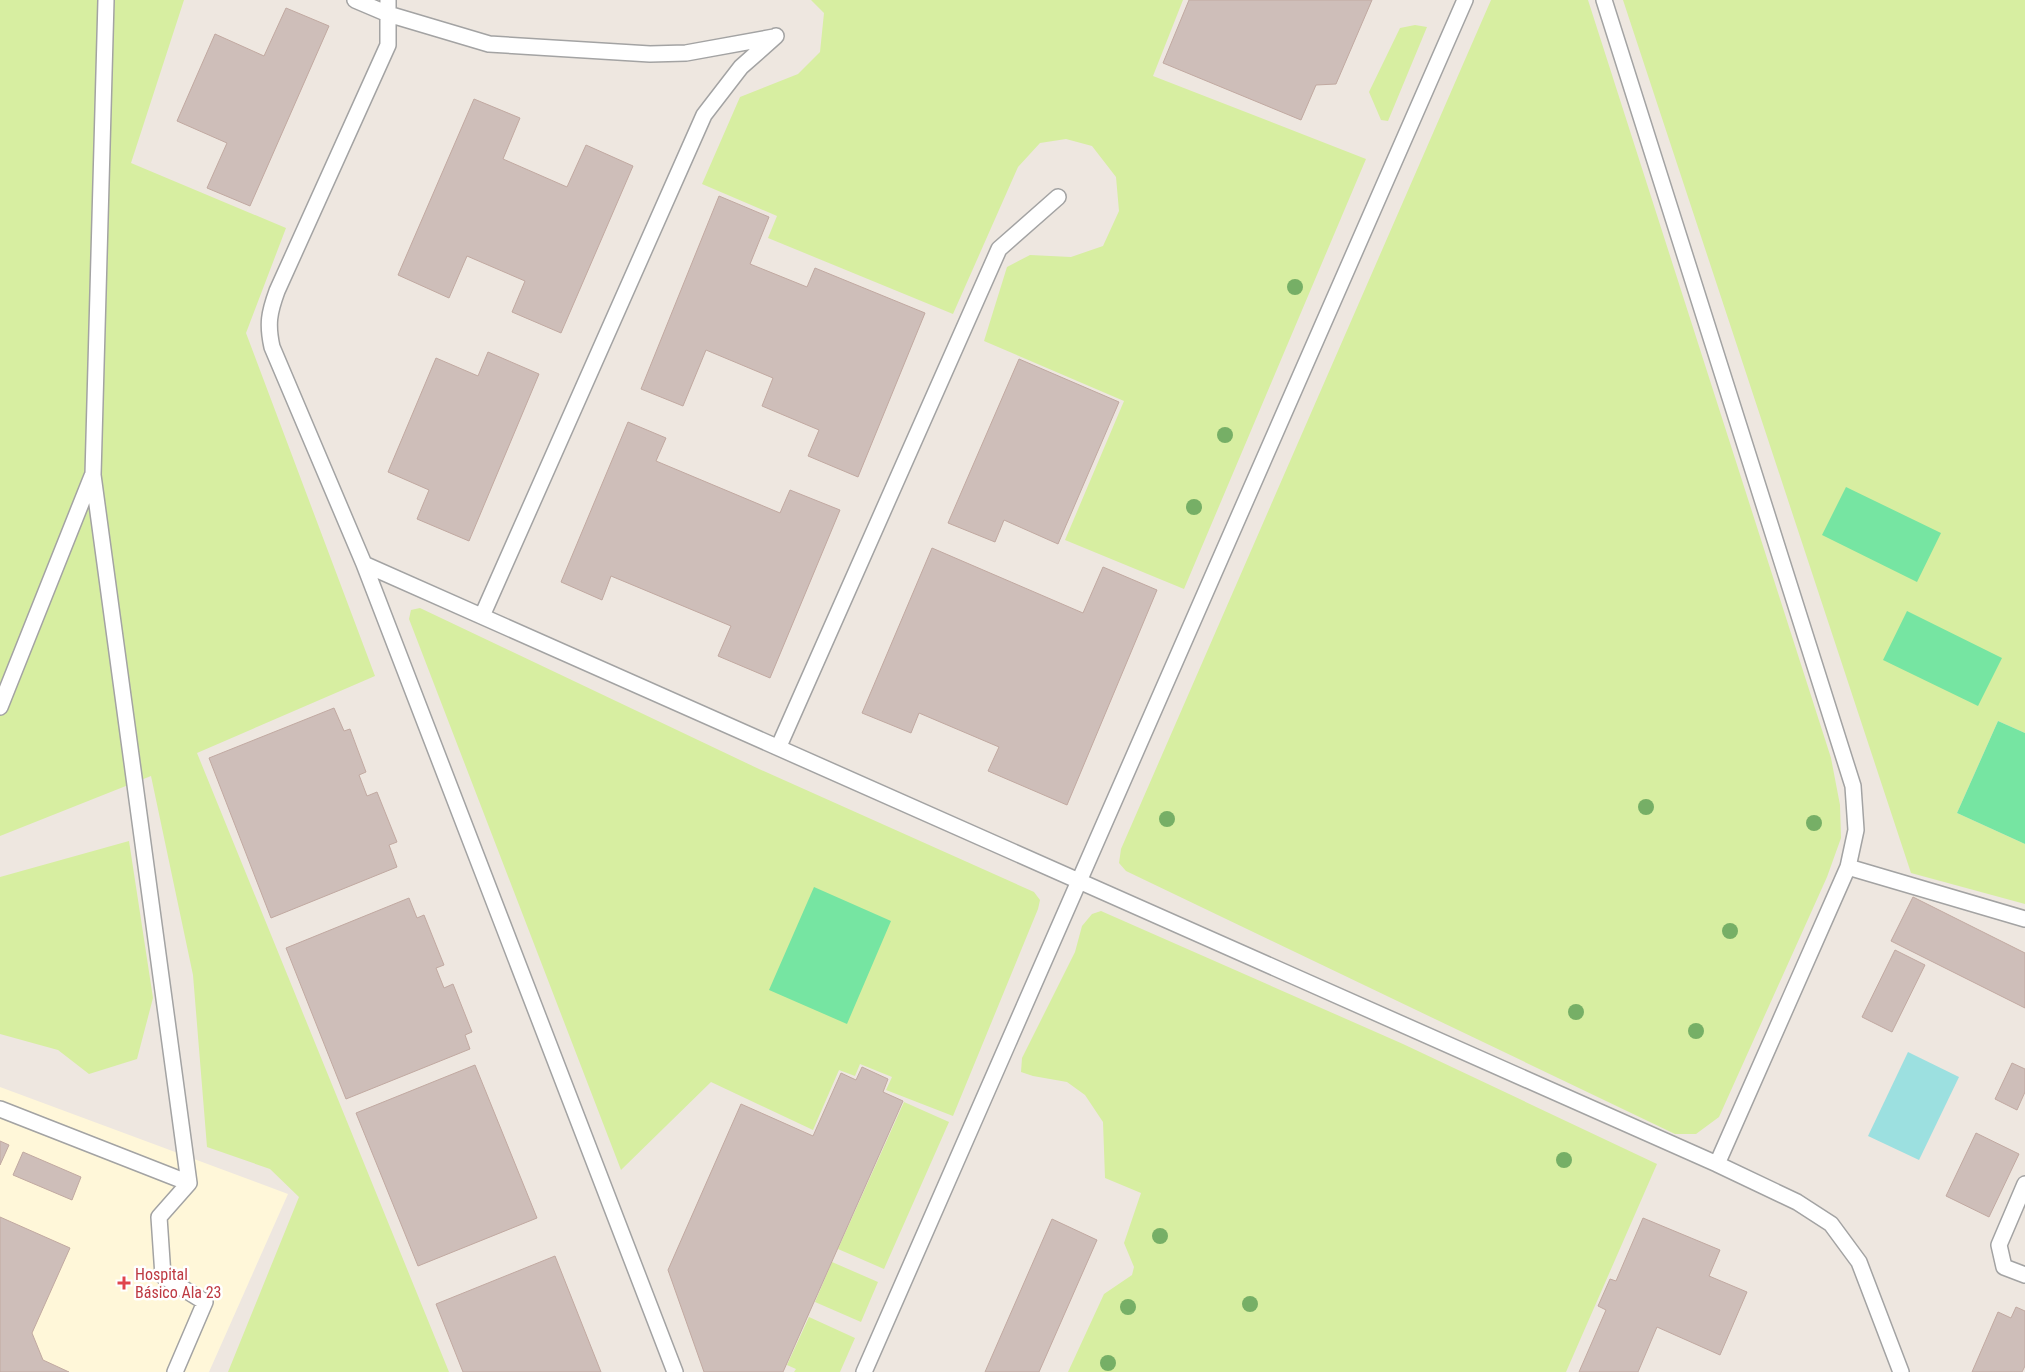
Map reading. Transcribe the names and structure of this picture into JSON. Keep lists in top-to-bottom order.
{
  "places": {
    "health": ["Hospital Básico Ala 23"]
  }
}
